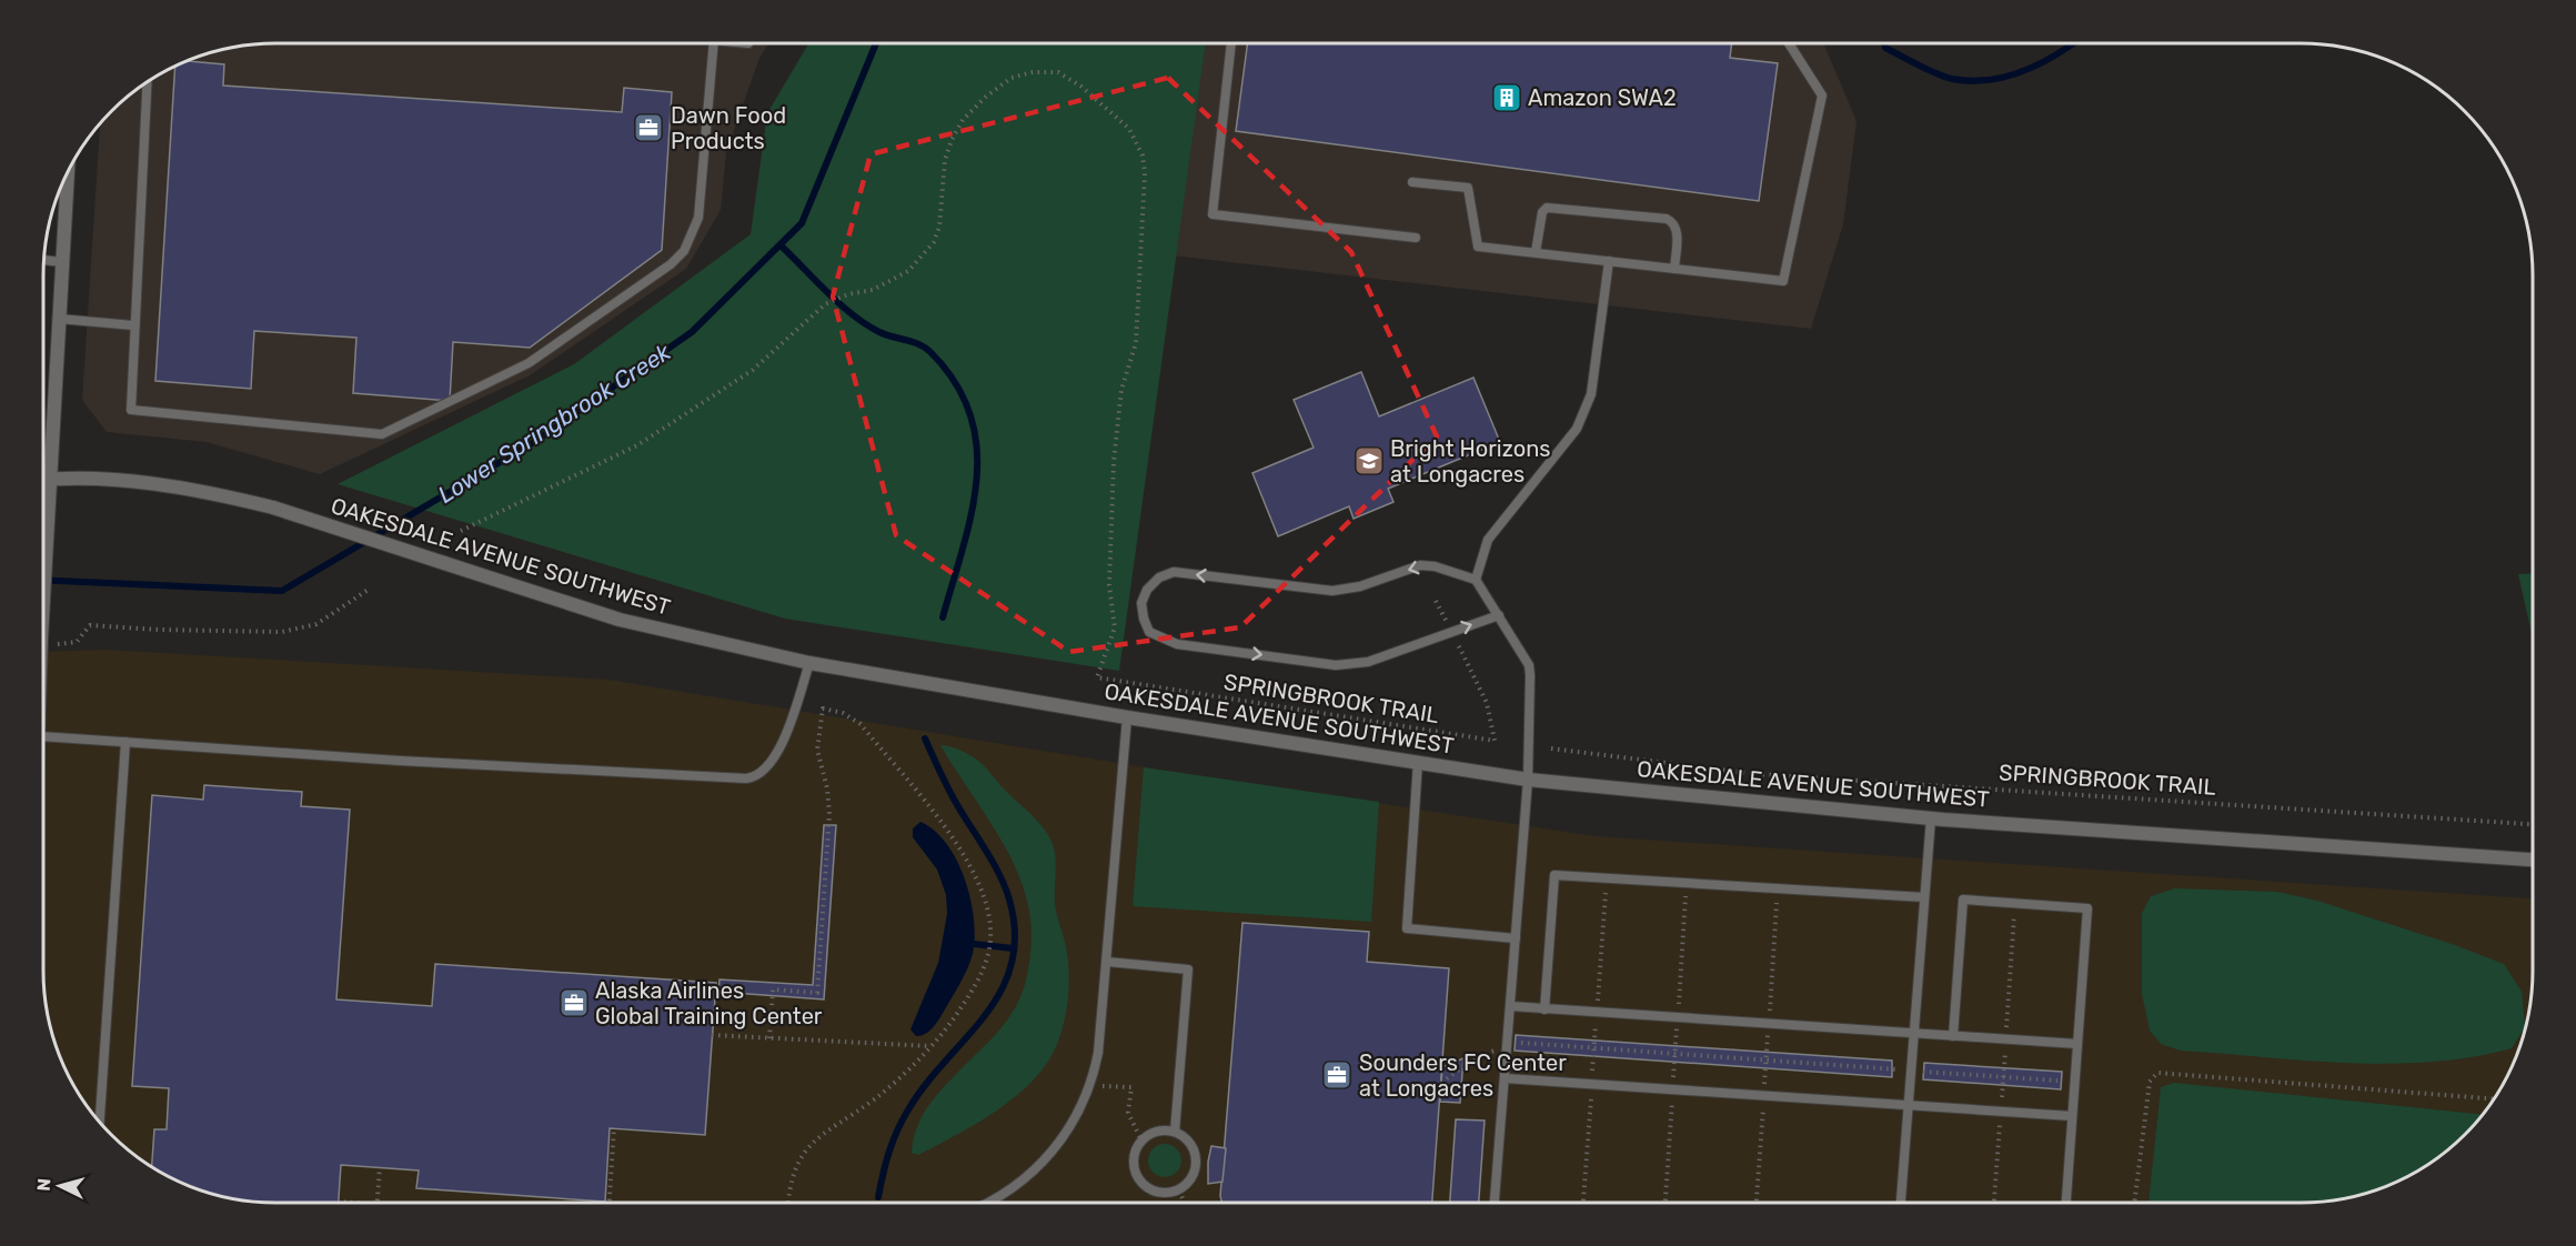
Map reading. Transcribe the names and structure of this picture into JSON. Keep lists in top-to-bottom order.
{
  "streets": {
    "street": ["OAKESDALE AVENUE SOUTHWEST"],
    "path": ["SPRINGBROOK TRAIL"]
  },
  "water": ["Lower Springbrook Creek"],
  "places": {
    "building": ["Amazon SWA2"],
    "office": ["Dawn Food Products", "Alaska Airlines Global Training Center", "Sounders FC Center at Longacres"],
    "school or university": ["Bright Horizons at Longacres"]
  },
  "north": "left"
}
